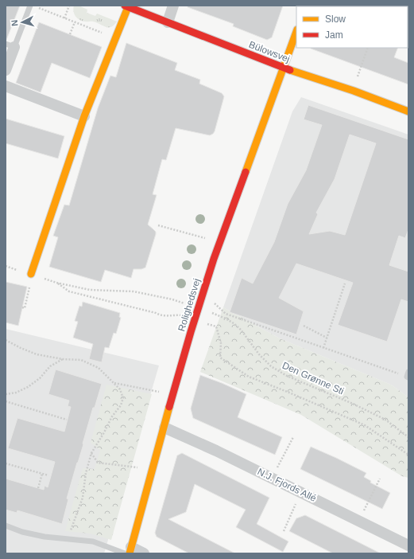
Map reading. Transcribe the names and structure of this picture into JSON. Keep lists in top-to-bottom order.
{
  "streets": {
    "street": ["Bülowsvej", "Rolighedsvej", "N.J. Fjords Allé"],
    "path": ["Den Grønne Sti"]
  },
  "crossings": [
    ["Bülowsvej", "Rolighedsvej"],
    ["Rolighedsvej", "Den Grønne Sti"],
    ["Rolighedsvej", "N.J. Fjords Allé"]
  ],
  "legend": ["Slow", "Jam"],
  "north": "left"
}
